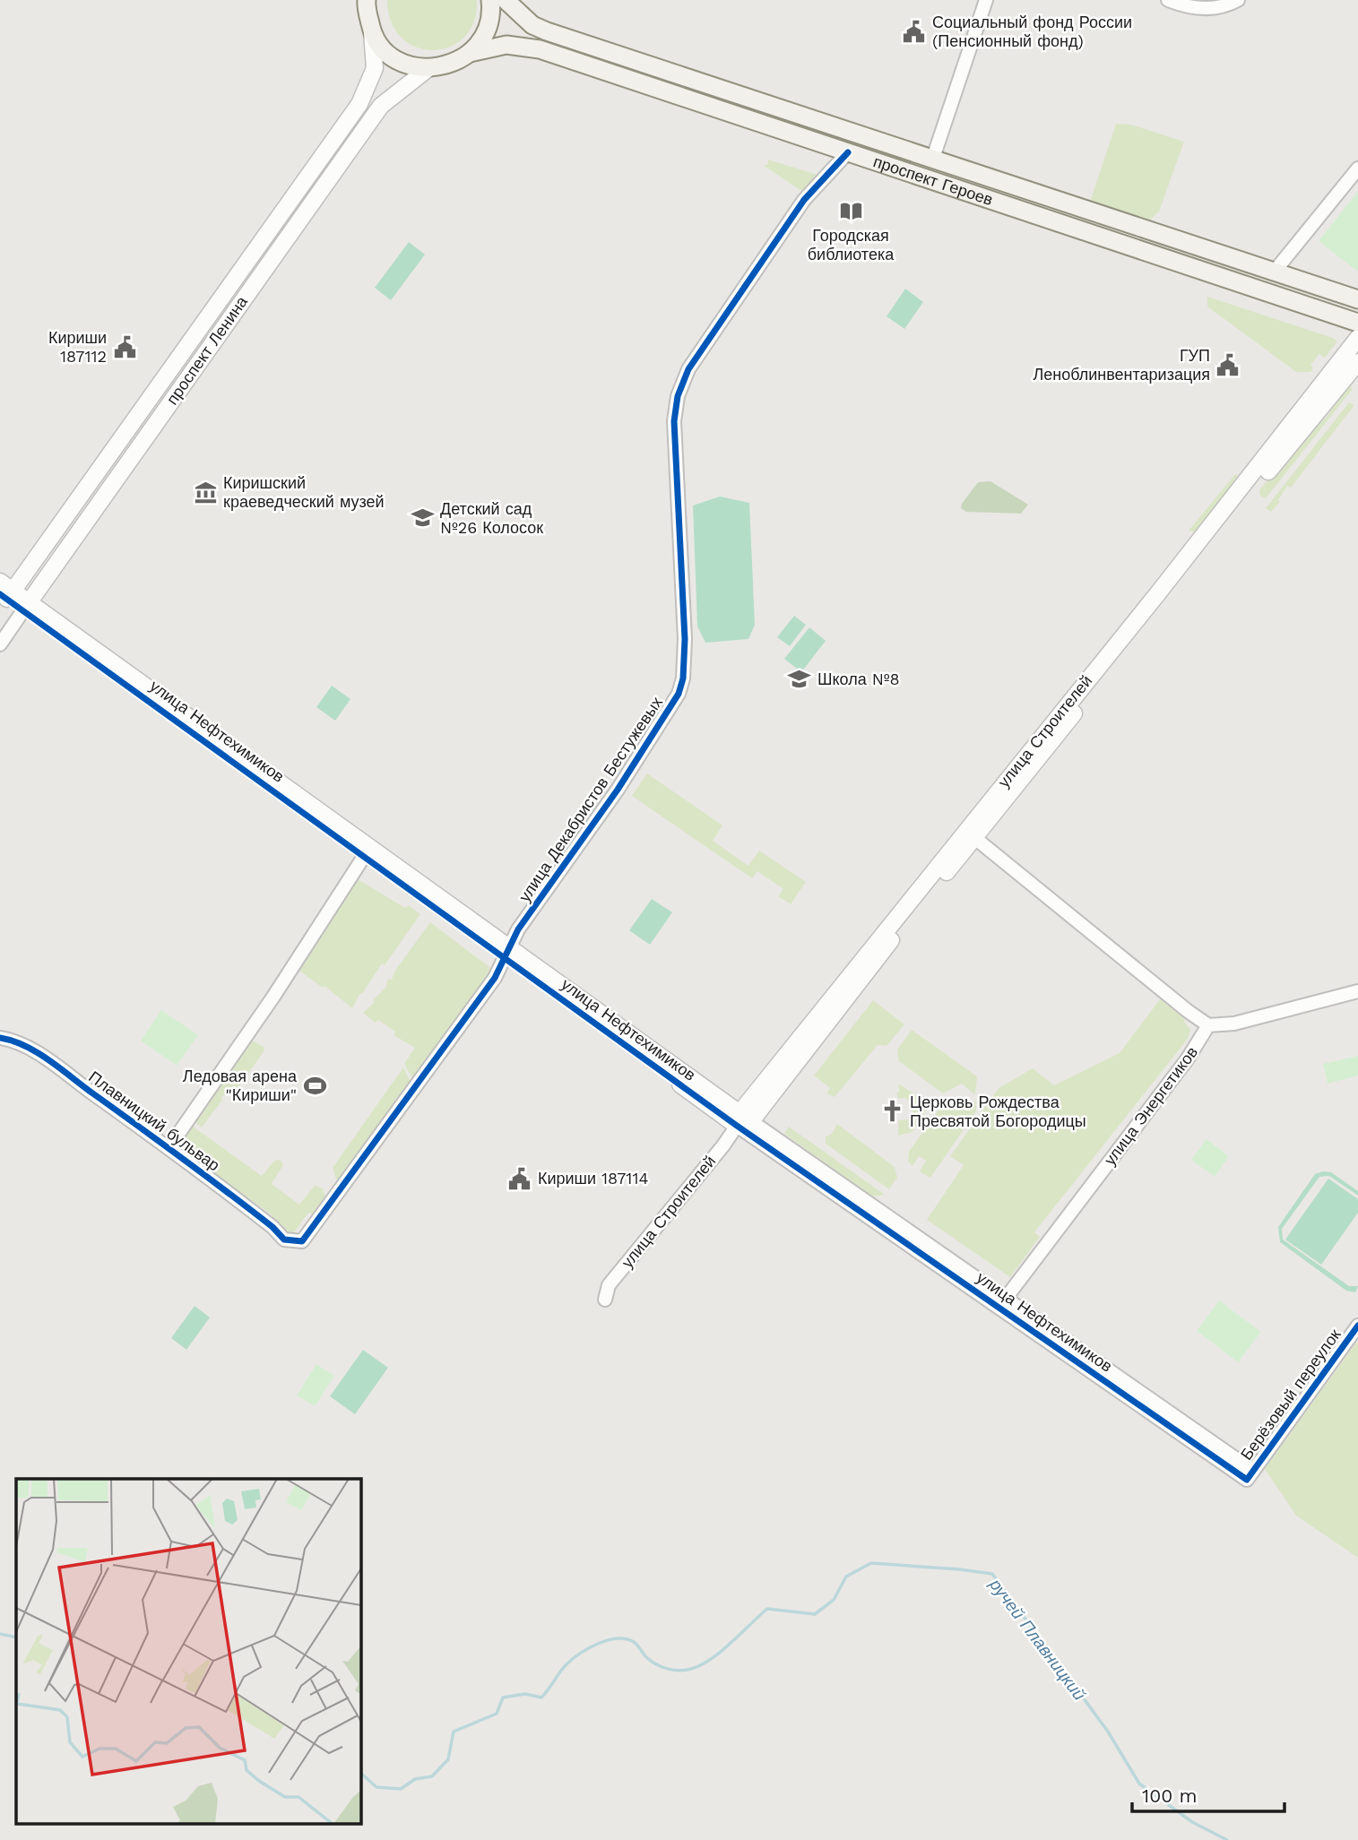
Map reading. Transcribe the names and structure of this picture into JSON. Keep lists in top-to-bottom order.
{
  "streets": {
    "main road": ["проспект Героев"],
    "street": [
      "проспект Ленина",
      "улица Нефтехимиков",
      "улица Строителей",
      "улица Декабристов Бестужевых",
      "улица Энергетиков",
      "Плавницкий бульвар",
      "Берёзовый переулок"
    ]
  },
  "crossings": [
    ["проспект Героев", "проспект Ленина"],
    ["проспект Героев", "улица Декабристов Бестужевых"],
    ["проспект Ленина", "улица Нефтехимиков"],
    ["улица Нефтехимиков", "улица Строителей"],
    ["улица Нефтехимиков", "улица Декабристов Бестужевых"],
    ["улица Нефтехимиков", "улица Энергетиков"],
    ["улица Нефтехимиков", "Берёзовый переулок"],
    ["улица Декабристов Бестужевых", "Плавницкий бульвар"]
  ],
  "water": ["ручей Плавницкий"],
  "places": {
    "public building": [
      "Социальный фонд России (Пенсионный фонд)",
      "Кириши 187112",
      "ГУП Леноблинвентаризация",
      "Кириши 187114"
    ],
    "library": ["Городская библиотека"],
    "museum": ["Киришский краеведческий музей"],
    "school or university": ["Детский сад №26 Колосок", "Школа №8"],
    "sports": ["Ледовая арена \"Кириши\""],
    "church": ["Церковь Рождества Пресвятой Богородицы"]
  },
  "scale_bar": "100 m"
}
